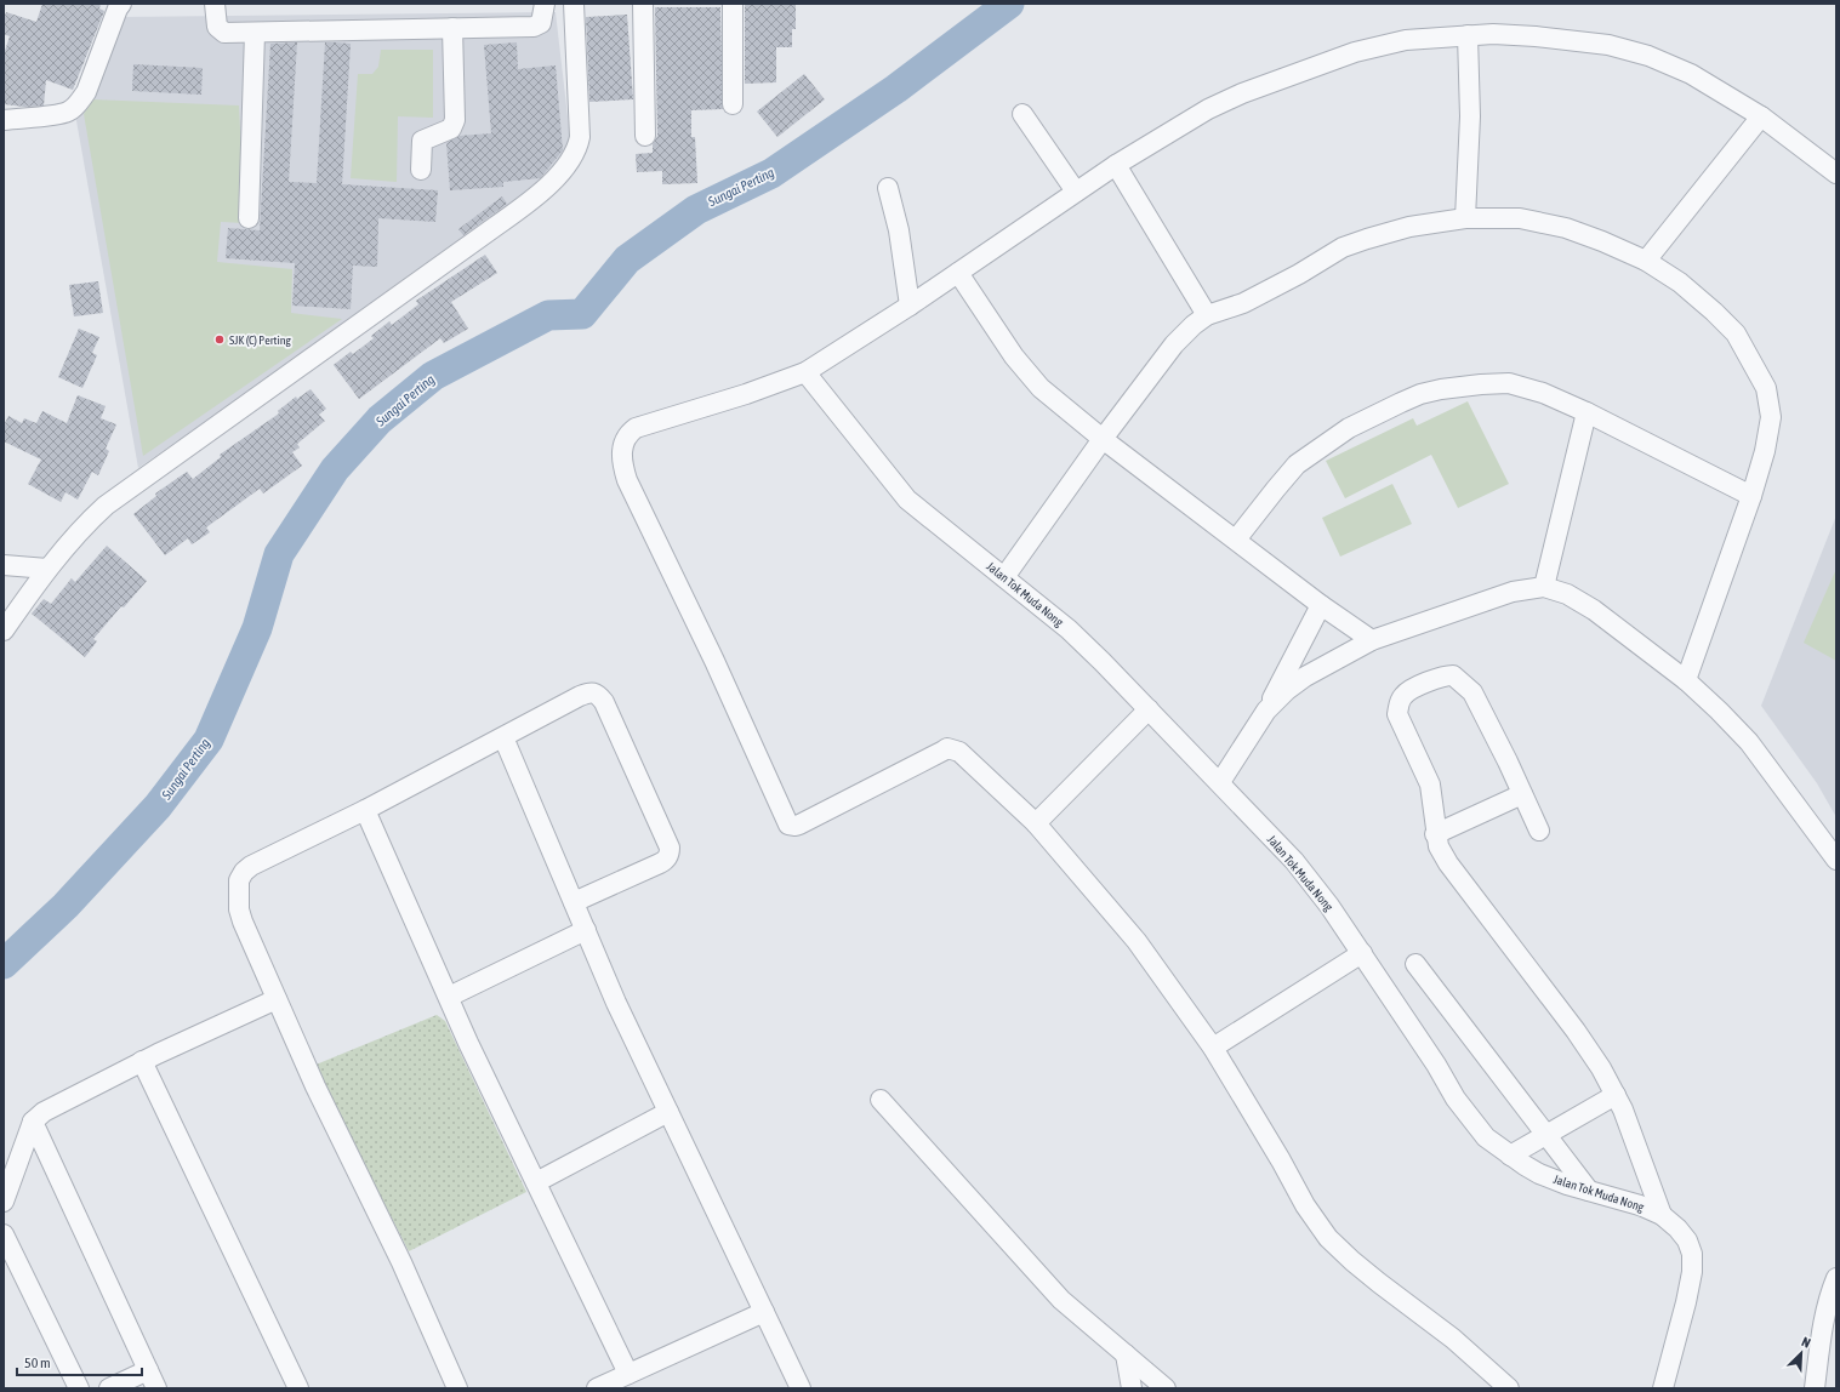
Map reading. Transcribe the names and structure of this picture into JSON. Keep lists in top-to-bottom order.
{
  "streets": {
    "street": ["Jalan Tok Muda Nong"]
  },
  "water": ["Sungai Perting"],
  "places": ["SJK (C) Perting"],
  "scale_bar": "50 m",
  "north": "top right"
}
